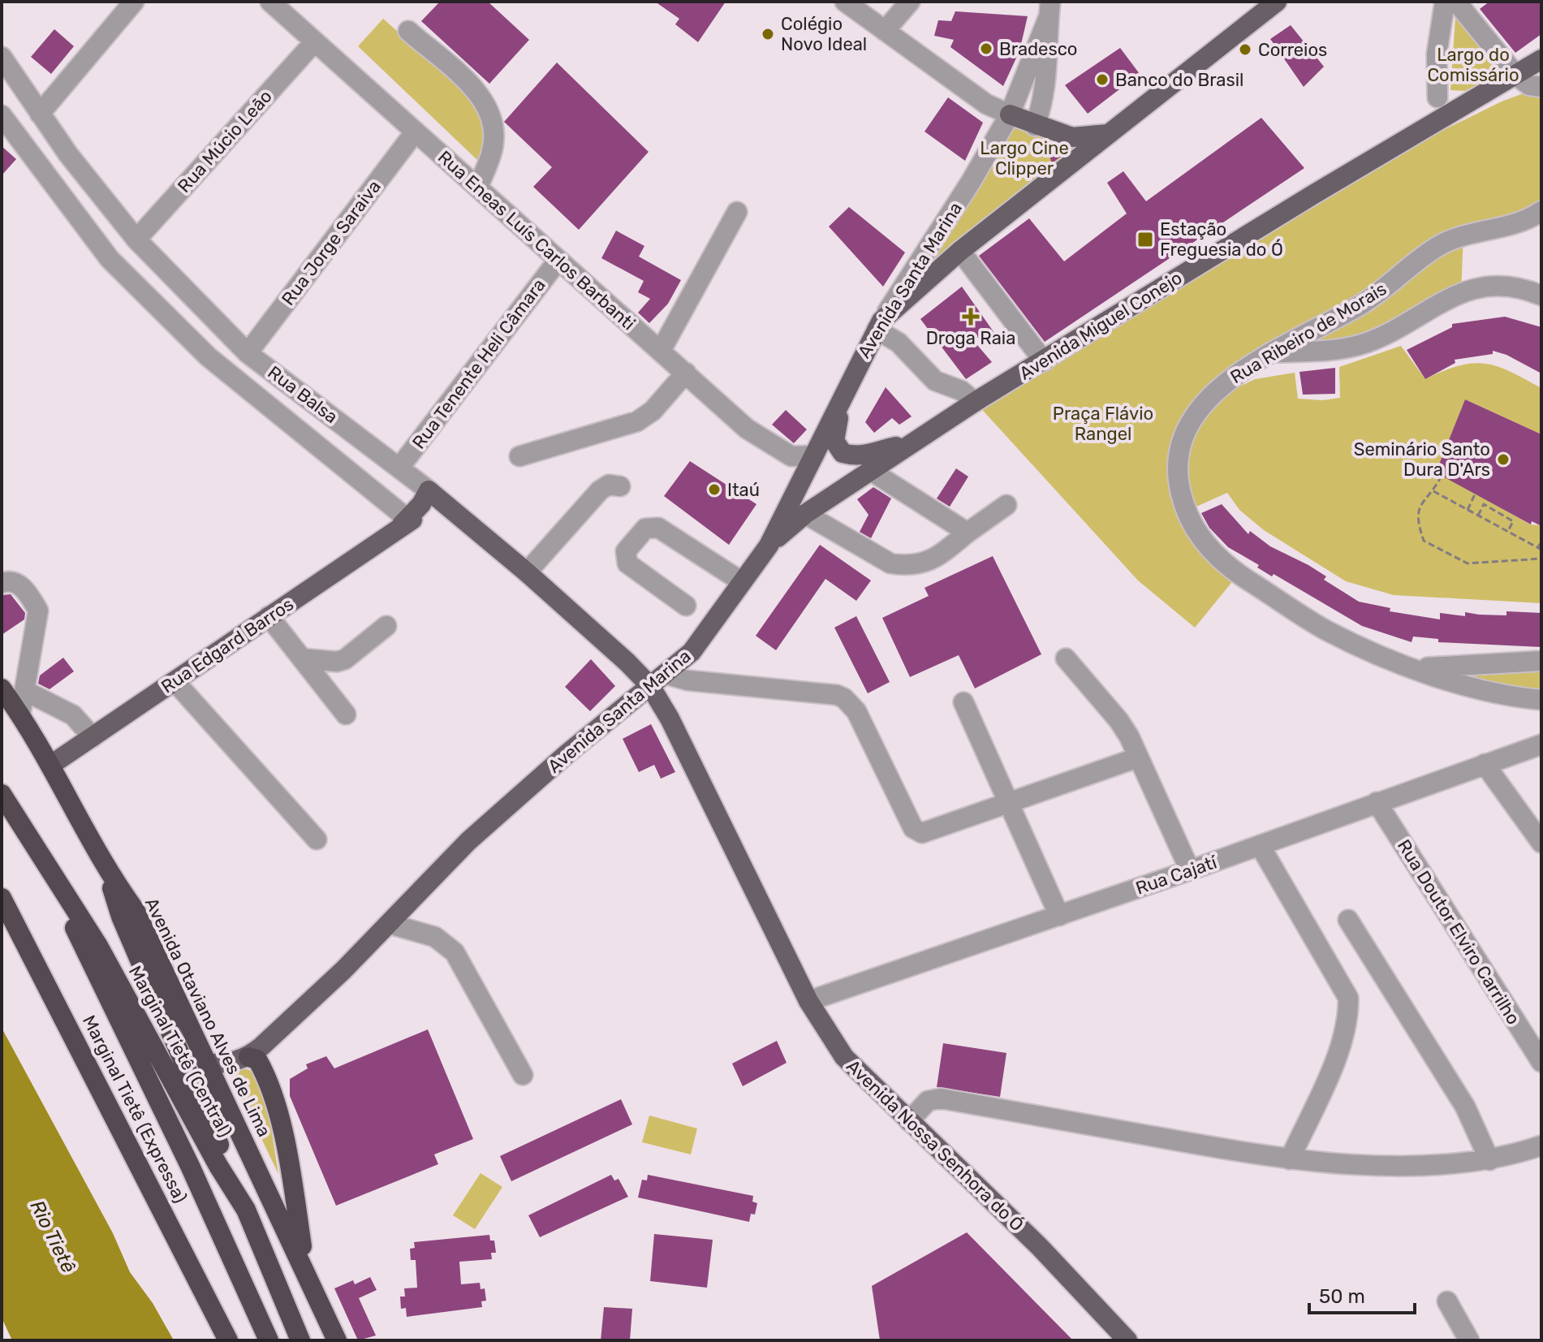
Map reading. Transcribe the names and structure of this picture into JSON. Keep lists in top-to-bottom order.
{
  "streets": {
    "highway": ["Avenida Otaviano Alves de Lima", "Marginal Tietê (Central)", "Marginal Tietê (Expressa)"],
    "main road": [
      "Avenida Santa Marina",
      "Avenida Miguel Conejo",
      "Rua Balsa",
      "Rua Edgard Barros",
      "Avenida Nossa Senhora do Ó"
    ],
    "street": [
      "Rua Múcio Leão",
      "Rua Eneas Luís Carlos Barbanti",
      "Rua Jorge Saraiva",
      "Rua Ribeiro de Morais",
      "Rua Tenente Heli Câmara",
      "Rua Cajatí",
      "Rua Doutor Elviro Carrilho"
    ]
  },
  "crossings": [
    ["Rua Múcio Leão", "Rua Eneas Luís Carlos Barbanti"],
    ["Rua Múcio Leão", "Rua Balsa"],
    ["Rua Eneas Luís Carlos Barbanti", "Rua Jorge Saraiva"],
    ["Rua Eneas Luís Carlos Barbanti", "Avenida Santa Marina"],
    ["Rua Eneas Luís Carlos Barbanti", "Rua Tenente Heli Câmara"],
    ["Rua Jorge Saraiva", "Rua Balsa"],
    ["Avenida Santa Marina", "Avenida Miguel Conejo"],
    ["Avenida Santa Marina", "Rua Balsa"],
    ["Avenida Santa Marina", "Avenida Nossa Senhora do Ó"],
    ["Rua Tenente Heli Câmara", "Rua Balsa"],
    ["Rua Balsa", "Rua Edgard Barros"],
    ["Rua Balsa", "Avenida Nossa Senhora do Ó"],
    ["Rua Edgard Barros", "Avenida Otaviano Alves de Lima"],
    ["Rua Cajatí", "Rua Doutor Elviro Carrilho"],
    ["Rua Cajatí", "Avenida Nossa Senhora do Ó"]
  ],
  "water": ["Rio Tietê"],
  "parks": ["Largo do Comissário", "Largo Cine Clipper", "Praça Flávio Rangel"],
  "places": {
    "other": [
      "Colégio Novo Ideal",
      "Bradesco",
      "Correios",
      "Banco do Brasil",
      "Seminário Santo Dura D'Ars",
      "Itaú"
    ],
    "transit": ["Estação Freguesia do Ó"],
    "health": ["Droga Raia"]
  },
  "scale_bar": "50 m"
}
